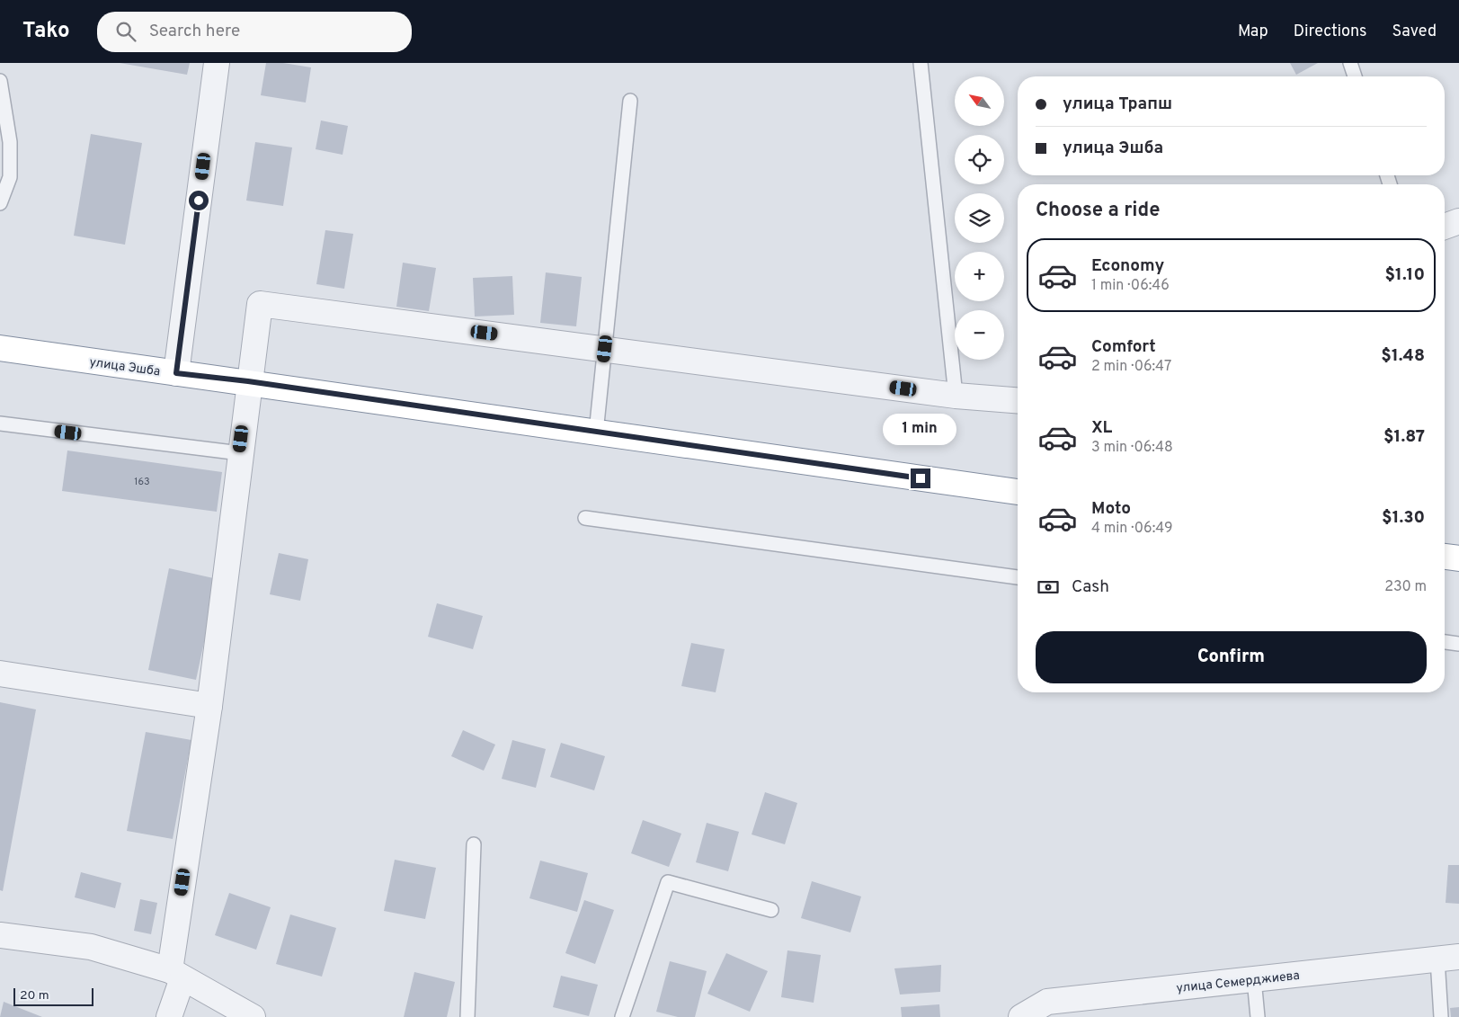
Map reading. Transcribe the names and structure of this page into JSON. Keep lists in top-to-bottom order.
{
  "streets": {
    "highway": ["улица Эшба"],
    "street": ["улица Семерджиева"]
  },
  "house_numbers": ["163"],
  "scale_bar": "20 m",
  "north": "top left",
  "page": {
    "header": "Tako",
    "search": "Search here",
    "nav": ["Map", "Directions", "Saved"],
    "map_buttons": ["+", "−"],
    "banner": ["улица Трапш", "улица Эшба"],
    "heading": "Choose a ride",
    "list": [
      {
        "name": "Economy",
        "note": "1 min · 06:46",
        "value": "$1.10"
      },
      {
        "name": "Comfort",
        "note": "2 min · 06:47",
        "value": "$1.48"
      },
      {
        "name": "XL",
        "note": "3 min · 06:48",
        "value": "$1.87"
      },
      {
        "name": "Moto",
        "note": "4 min · 06:49",
        "value": "$1.30"
      }
    ],
    "bubble": "1 min",
    "pay": ["Cash", "230 m"],
    "buttons": "Confirm",
    "scale": "20 m"
  }
}
